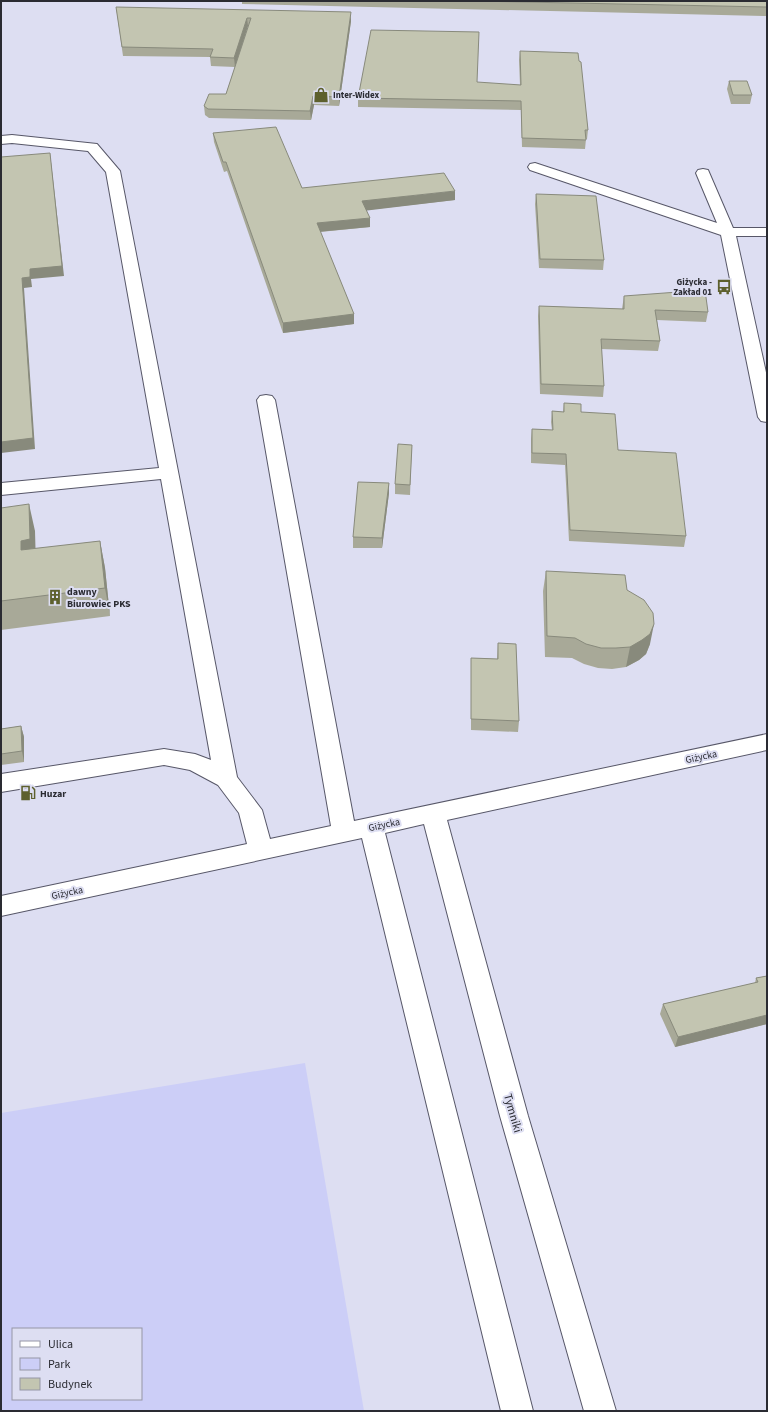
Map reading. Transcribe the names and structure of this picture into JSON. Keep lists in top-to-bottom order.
{
  "streets": {
    "street": ["Giżycka", "Tymniki"]
  },
  "crossings": [
    ["Giżycka", "Tymniki"]
  ],
  "places": {
    "shop": ["Inter-Widex"],
    "bus stop": ["Giżycka - Zakład 01"],
    "building": ["dawny Biurowiec PKS"],
    "fuel station": ["Huzar"]
  },
  "legend": ["Ulica", "Park", "Budynek"]
}
